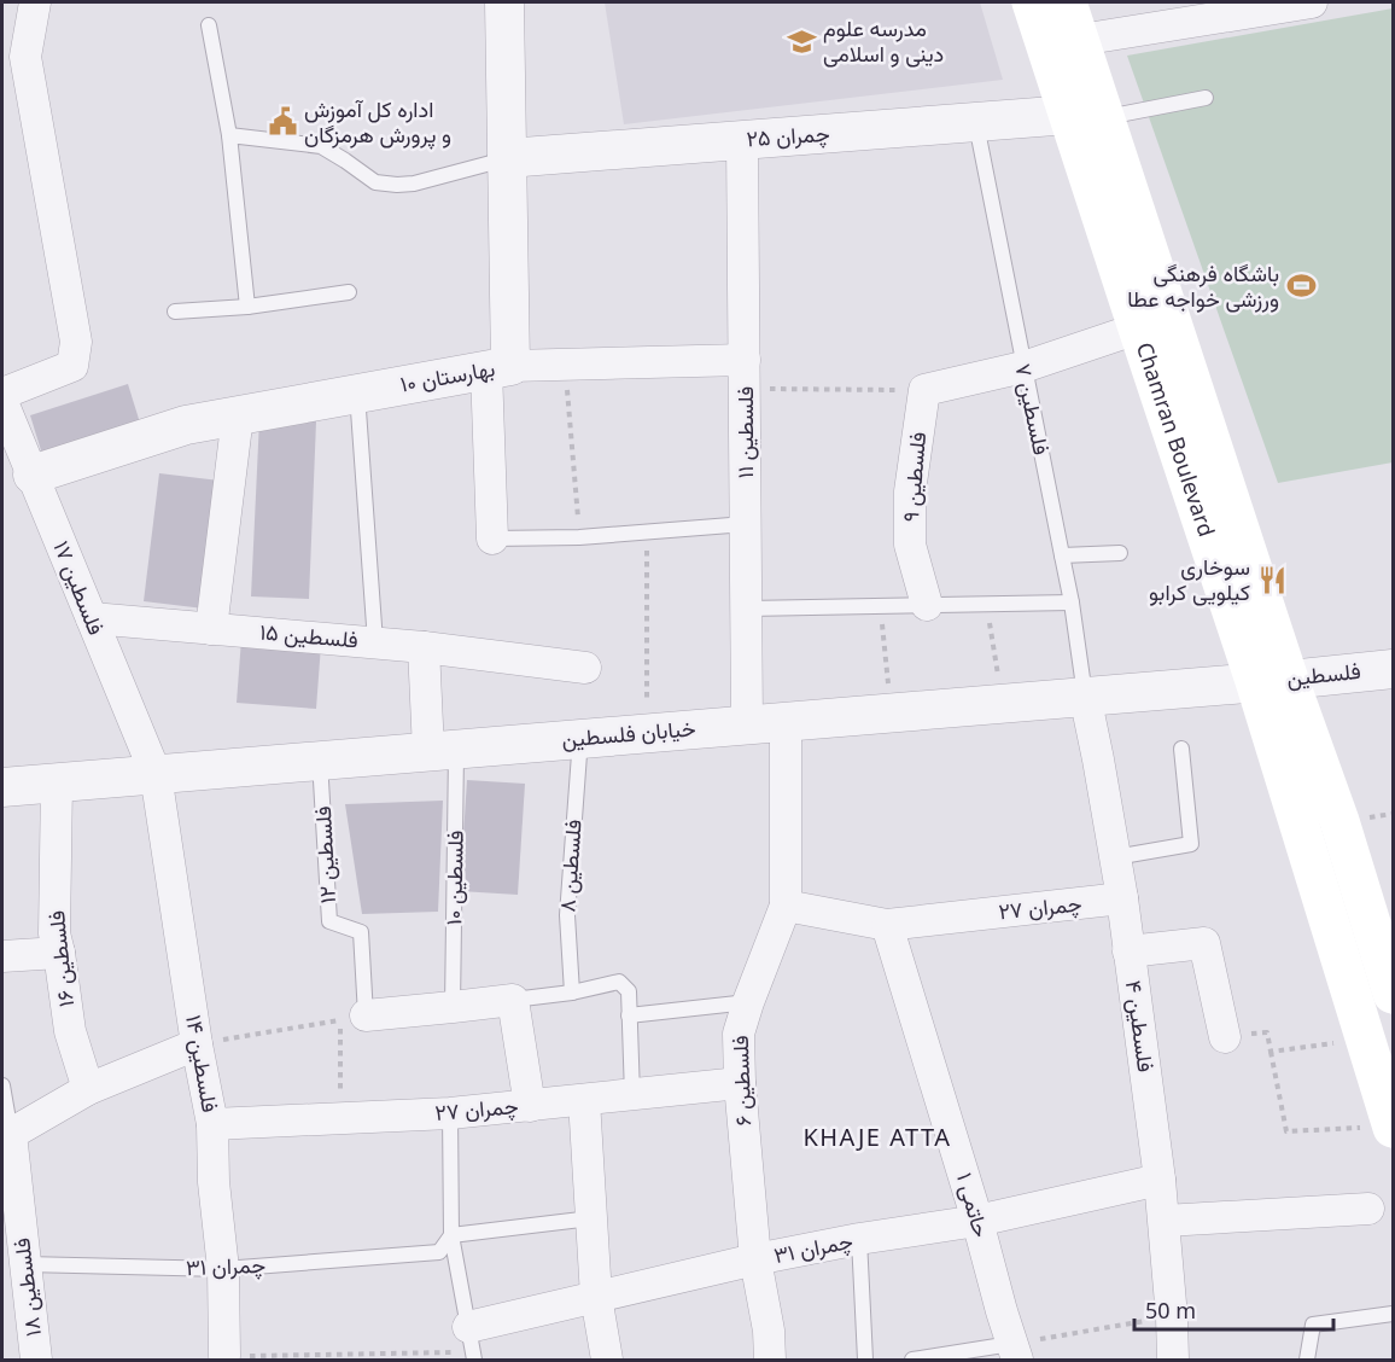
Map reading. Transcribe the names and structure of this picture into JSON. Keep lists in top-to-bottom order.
{
  "streets": {
    "main road": ["Chamran Boulevard"],
    "street": [
      "چمران ۲۵",
      "بهارستان ۱۰",
      "فلسطین ۱۱",
      "فلسطین ۹",
      "فلسطین ۱۷",
      "فلسطین ۱۵",
      "فلسطین",
      "خیابان فلسطین",
      "چمران ۲۷",
      "فلسطین ۱۶",
      "فلسطین ۴",
      "فلسطین ۱۴",
      "فلسطین ۶",
      "حاتمی ۱",
      "چمران ۳۱",
      "فلسطین ۱۸"
    ],
    "lane": [
      "فلسطین ۷",
      "فلسطین ۱۲",
      "فلسطین ۸",
      "فلسطین ۱۰"
    ]
  },
  "crossings": [
    ["چمران ۲۵", "بهارستان ۱۰"],
    ["چمران ۲۵", "فلسطین ۷"],
    ["چمران ۲۵", "فلسطین ۱۱"],
    ["چمران ۲۵", "Chamran Boulevard"],
    ["بهارستان ۱۰", "فلسطین ۱۷"],
    ["فلسطین ۷", "خیابان فلسطین"],
    ["فلسطین ۷", "فلسطین ۴"],
    ["فلسطین ۱۱", "خیابان فلسطین"],
    ["Chamran Boulevard", "فلسطین"],
    ["Chamran Boulevard", "خیابان فلسطین"],
    ["فلسطین ۱۷", "فلسطین ۱۵"],
    ["فلسطین ۱۷", "خیابان فلسطین"],
    ["فلسطین ۱۷", "فلسطین ۱۴"],
    ["فلسطین", "خیابان فلسطین"],
    ["خیابان فلسطین", "فلسطین ۱۲"],
    ["خیابان فلسطین", "فلسطین ۸"],
    ["خیابان فلسطین", "فلسطین ۱۰"],
    ["خیابان فلسطین", "فلسطین ۱۶"],
    ["خیابان فلسطین", "فلسطین ۴"],
    ["خیابان فلسطین", "فلسطین ۱۴"],
    ["خیابان فلسطین", "فلسطین ۶"],
    ["چمران ۲۷", "فلسطین ۴"],
    ["چمران ۲۷", "فلسطین ۱۴"],
    ["چمران ۲۷", "فلسطین ۶"],
    ["چمران ۲۷", "حاتمی ۱"],
    ["فلسطین ۴", "چمران ۳۱"],
    ["فلسطین ۱۴", "چمران ۳۱"],
    ["فلسطین ۶", "چمران ۳۱"],
    ["حاتمی ۱", "چمران ۳۱"],
    ["چمران ۳۱", "فلسطین ۱۸"]
  ],
  "districts": ["KHAJE ATTA"],
  "places": {
    "school or university": ["مدرسه علوم دینی و اسلامی"],
    "public building": ["اداره کل آموزش و پرورش هرمزگان"],
    "sports": ["باشگاه فرهنگی ورزشی خواجه عطا"],
    "restaurant": ["سوخاری کیلویی کرابو"]
  },
  "scale_bar": "50 m"
}
